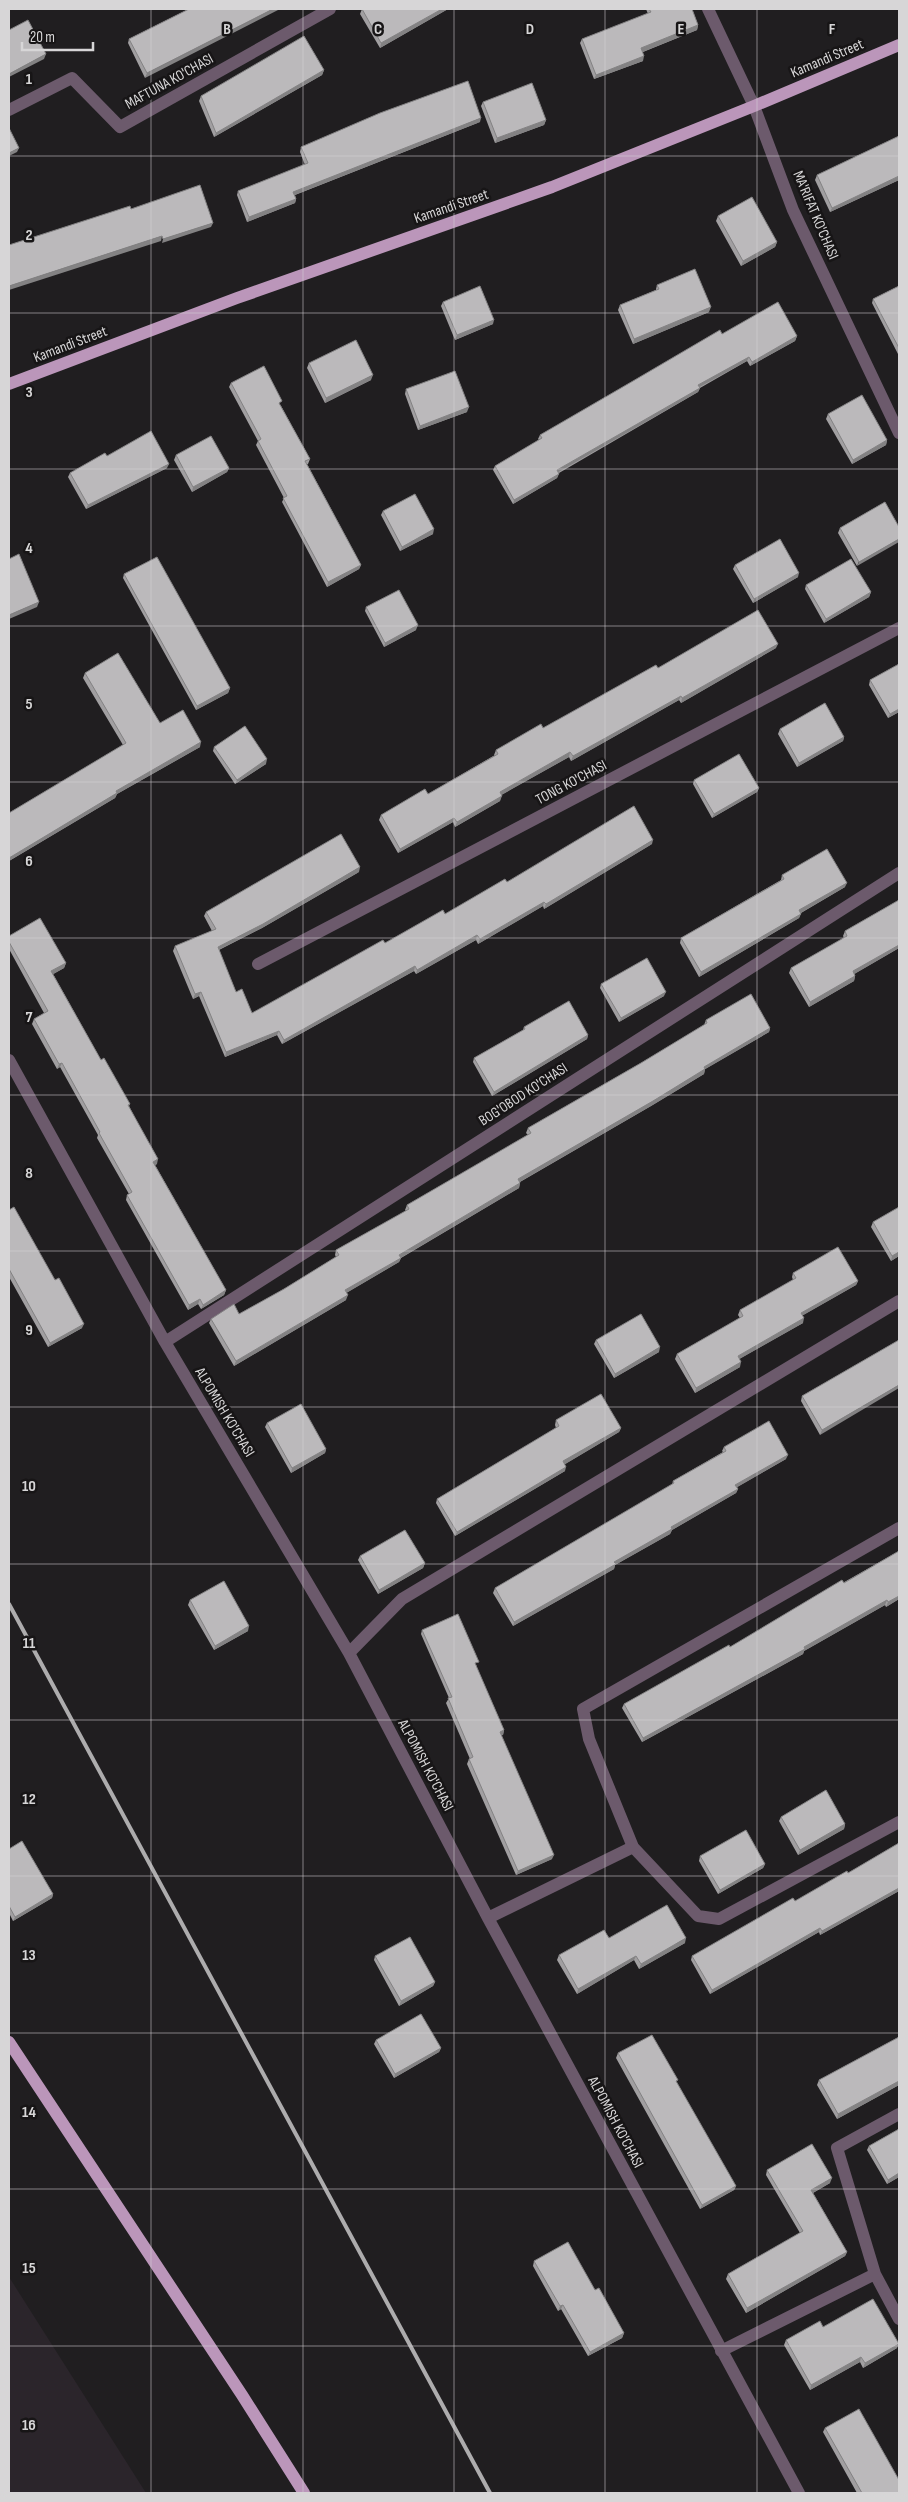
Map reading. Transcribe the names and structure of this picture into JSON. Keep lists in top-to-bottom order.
{
  "streets": {
    "main road": ["Kamandi Street"],
    "street": [
      "MAFTUNA KO'CHASI",
      "MA'RIFAT KO'CHASI",
      "TONG KO'CHASI",
      "BOG'OBOD KO'CHASI",
      "ALPOMISH KO'CHASI"
    ]
  },
  "crossings": [
    ["Kamandi Street", "MA'RIFAT KO'CHASI"],
    ["BOG'OBOD KO'CHASI", "ALPOMISH KO'CHASI"]
  ],
  "scale_bar": "20 m",
  "grid": {
    "columns": [
      "B",
      "C",
      "D",
      "E",
      "F"
    ],
    "rows": [
      "1",
      "2",
      "3",
      "4",
      "5",
      "6",
      "7",
      "8",
      "9",
      "10",
      "11",
      "12",
      "13",
      "14",
      "15",
      "16"
    ]
  }
}
